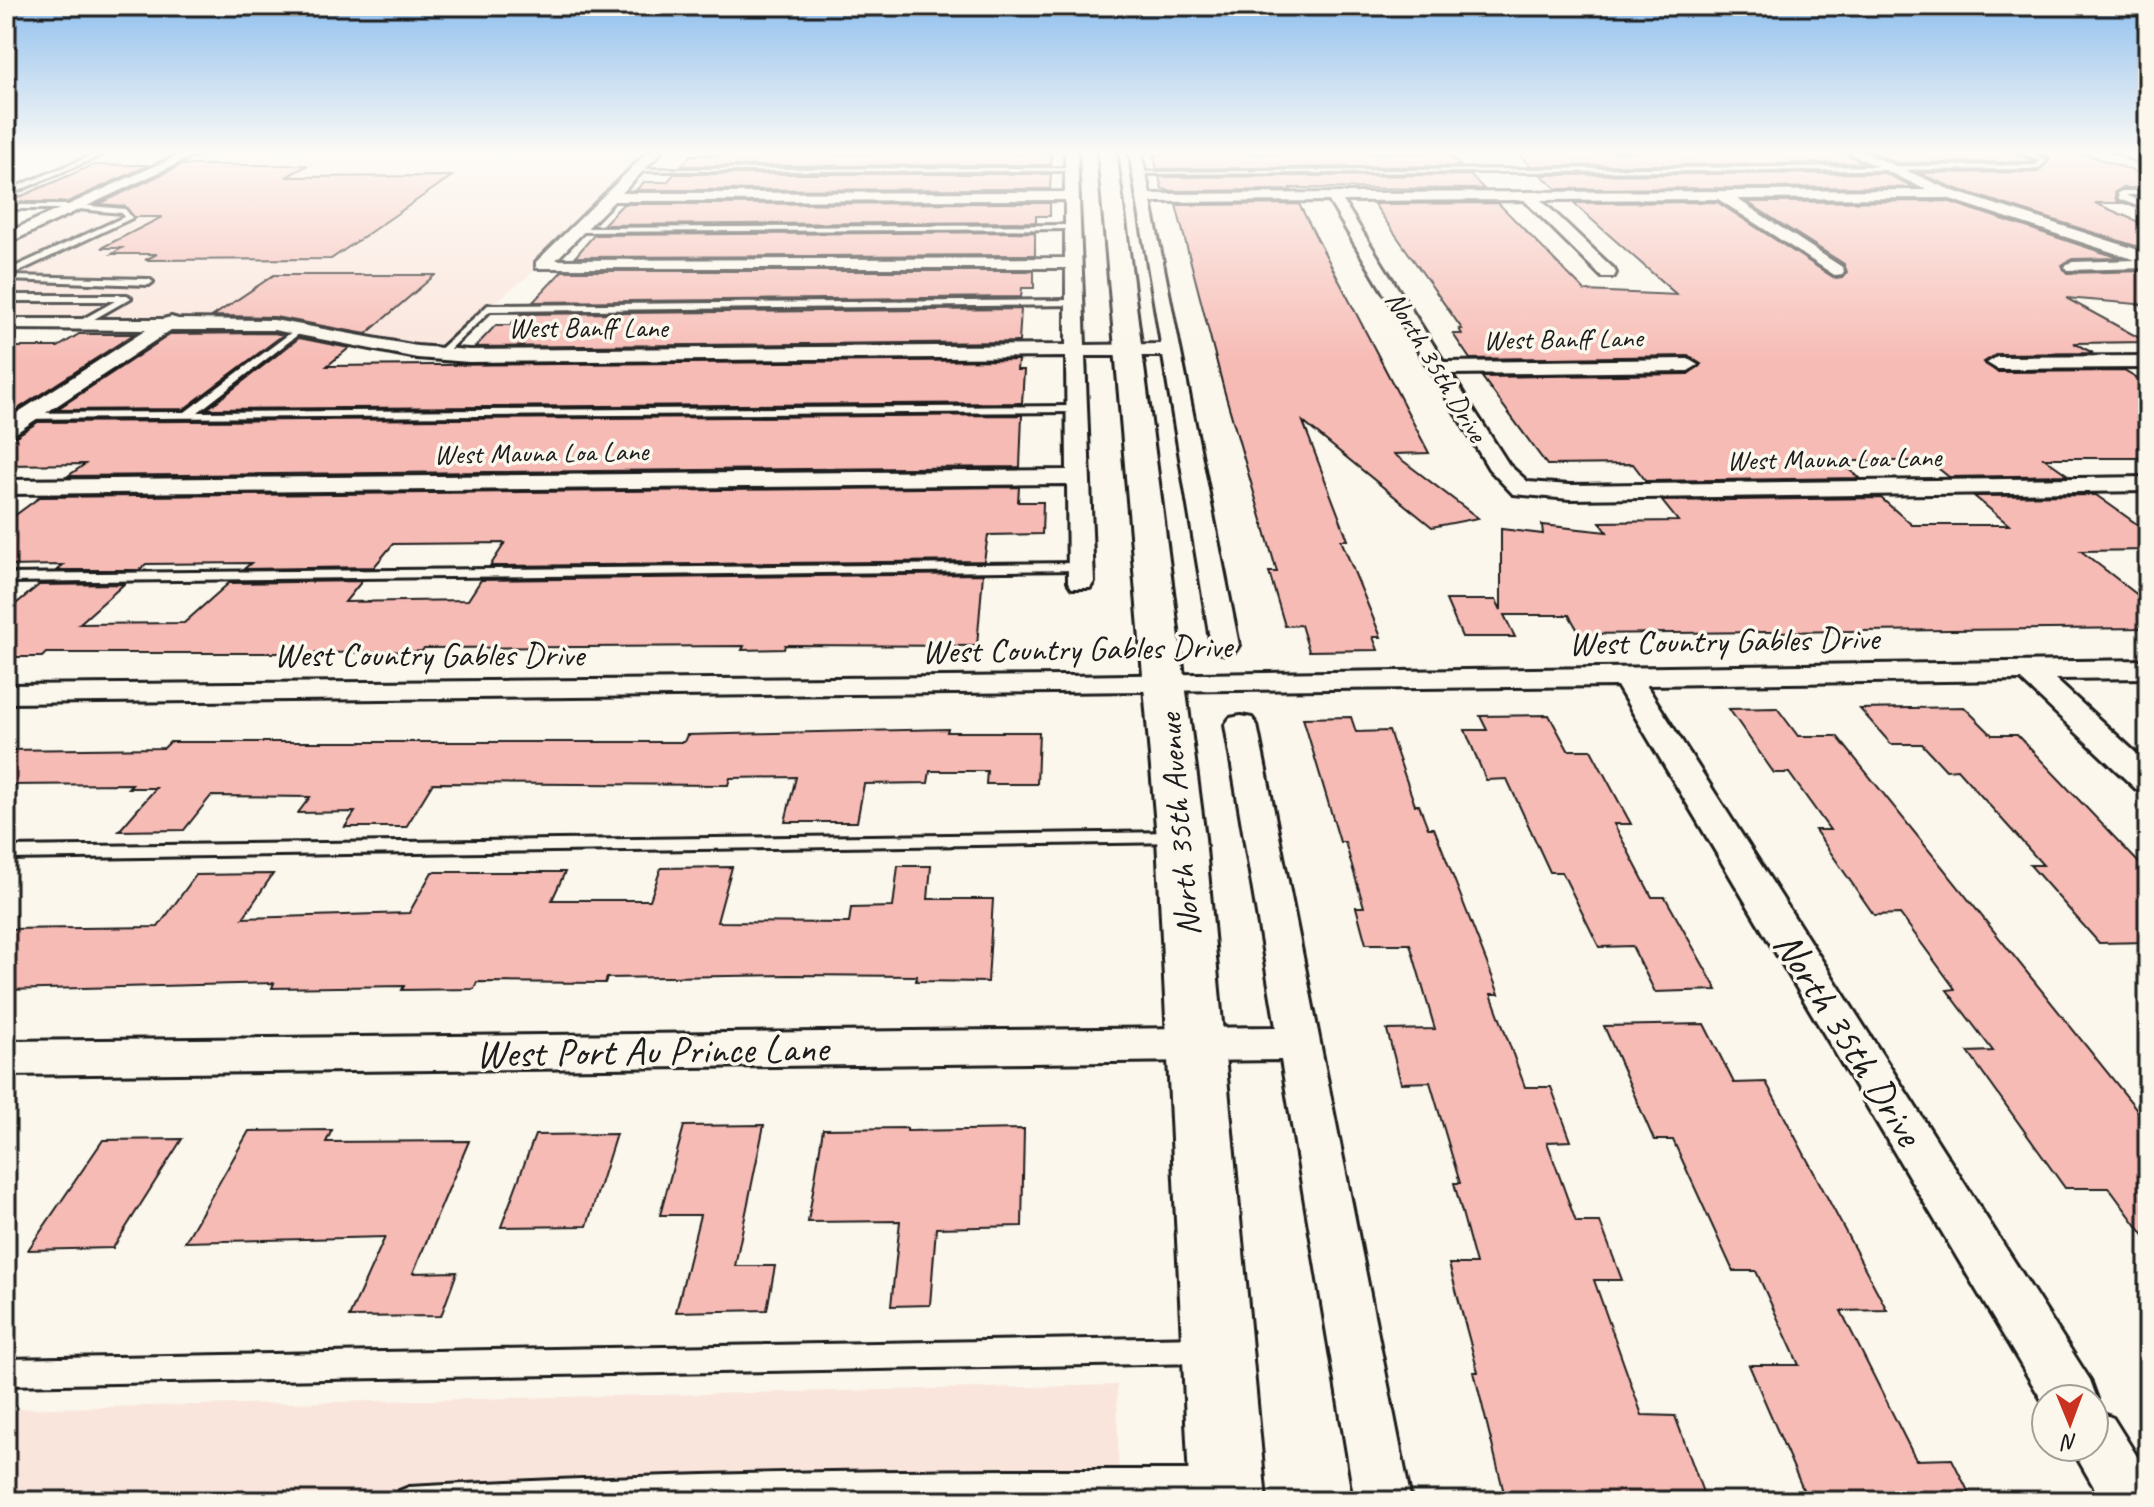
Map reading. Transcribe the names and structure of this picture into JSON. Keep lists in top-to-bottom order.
{
  "streets": {
    "main road": ["North 35th Avenue"],
    "street": [
      "West Banff Lane",
      "North 35th Drive",
      "West Mauna Loa Lane",
      "West Country Gables Drive",
      "West Port Au Prince Lane"
    ]
  },
  "crossings": [
    ["West Banff Lane", "North 35th Drive"],
    ["West Banff Lane", "North 35th Avenue"],
    ["North 35th Drive", "West Mauna Loa Lane"],
    ["North 35th Drive", "West Country Gables Drive"],
    ["West Country Gables Drive", "North 35th Avenue"],
    ["North 35th Avenue", "West Port Au Prince Lane"]
  ],
  "north": "bottom"
}
